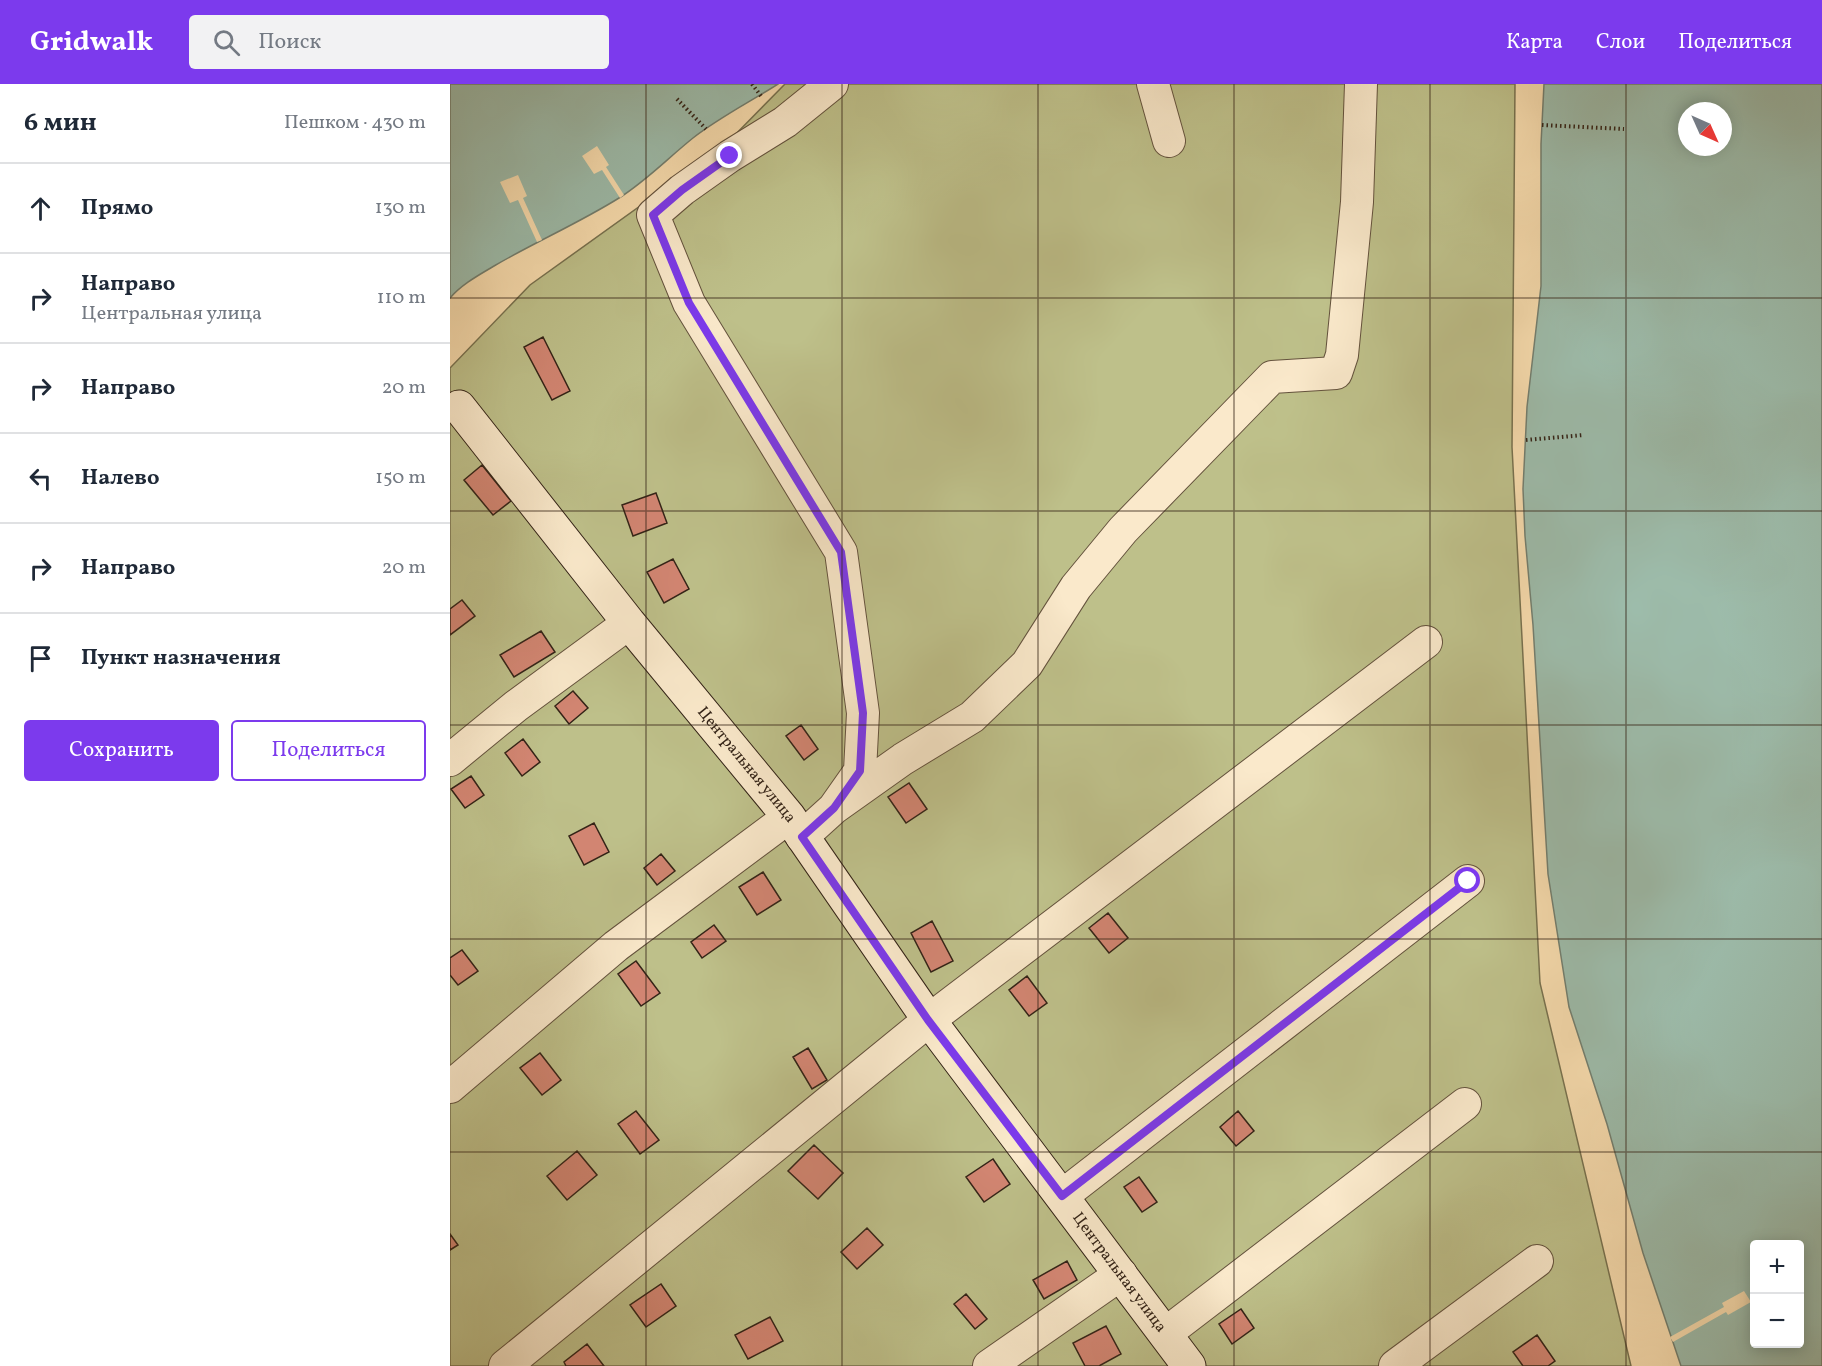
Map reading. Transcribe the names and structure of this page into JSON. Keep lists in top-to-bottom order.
{
  "streets": {
    "street": ["Центральная улица"]
  },
  "north": "bottom right",
  "page": {
    "header": "Gridwalk",
    "search": "Поиск",
    "nav": ["Карта", "Слои", "Поделиться"],
    "heading": ["6 мин", "Пешком · 430 m"],
    "list": [
      ["Прямо", "130 m"],
      ["Направо", "Центральная улица", "110 m"],
      ["Направо", "20 m"],
      ["Налево", "150 m"],
      ["Направо", "20 m"],
      "Пункт назначения"
    ],
    "buttons": ["Сохранить", "Поделиться"],
    "map_buttons": ["+", "−"]
  }
}
